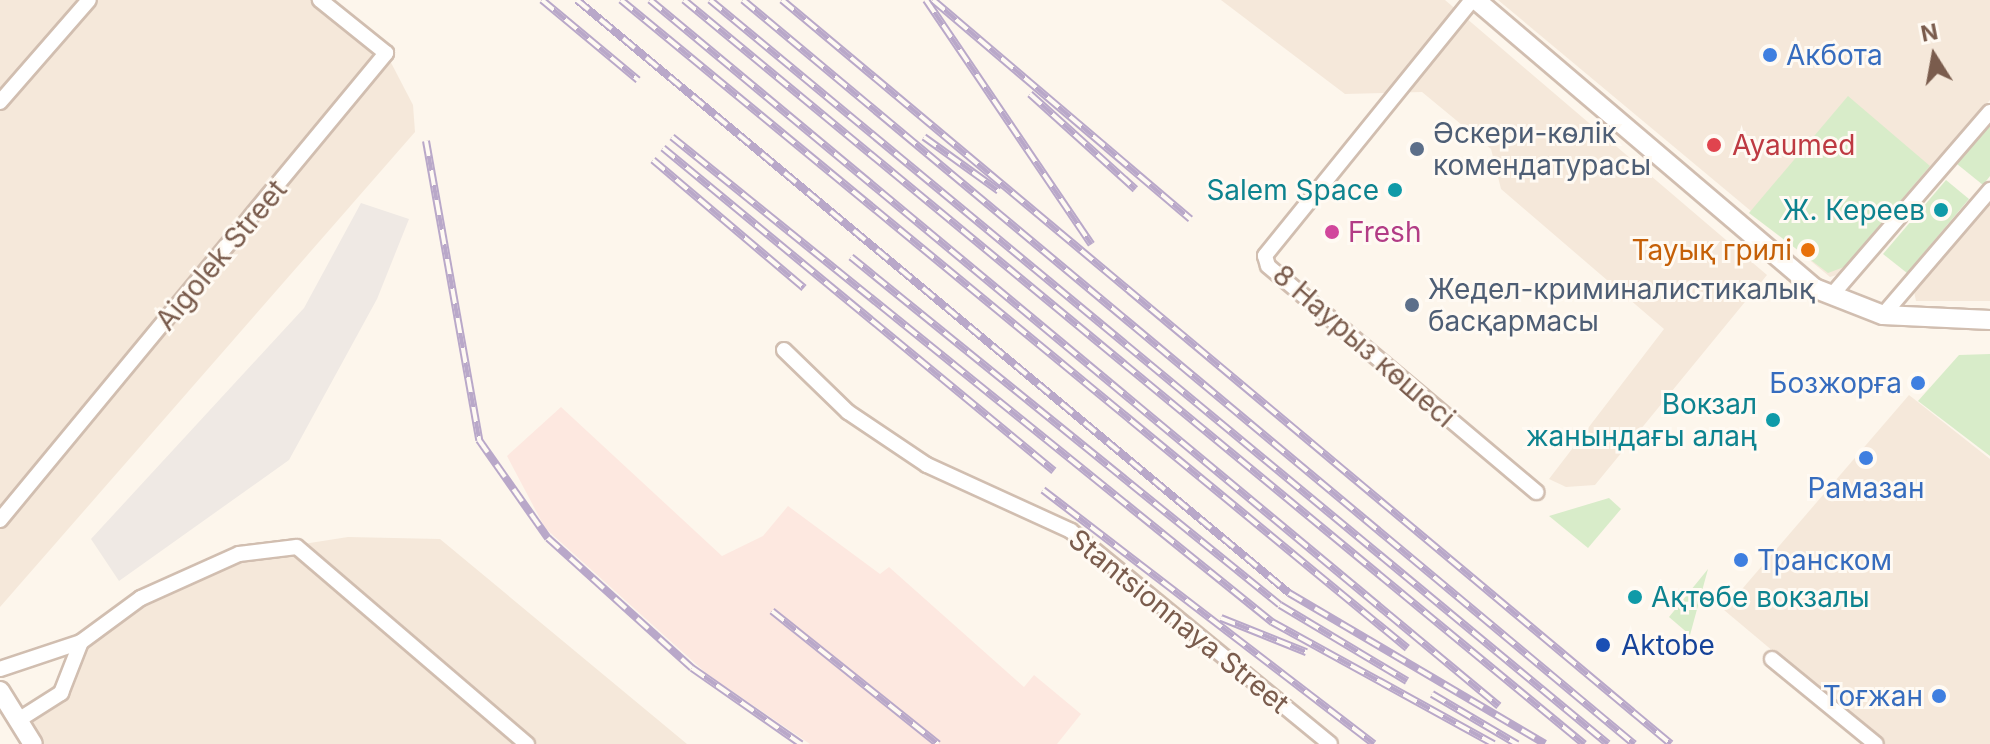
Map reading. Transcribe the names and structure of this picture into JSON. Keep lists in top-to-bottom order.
{
  "streets": {
    "street": ["Aigolek Street", "8 Наурыз көшесі", "Stantsionnaya Street"]
  },
  "places": [
    "Акбота",
    "Ayaumed",
    "Әскери-көлік комендатурасы",
    "Salem Space",
    "Ж. Кереев",
    "Fresh",
    "Тауық грилі",
    "Жедел-криминалистикалық басқармасы",
    "Бозжорға",
    "Вокзал жанындағы алаң",
    "Рамазан",
    "Транском",
    "Ақтөбе вокзалы",
    "Aktobe",
    "Тоғжан"
  ],
  "north": "top"
}
